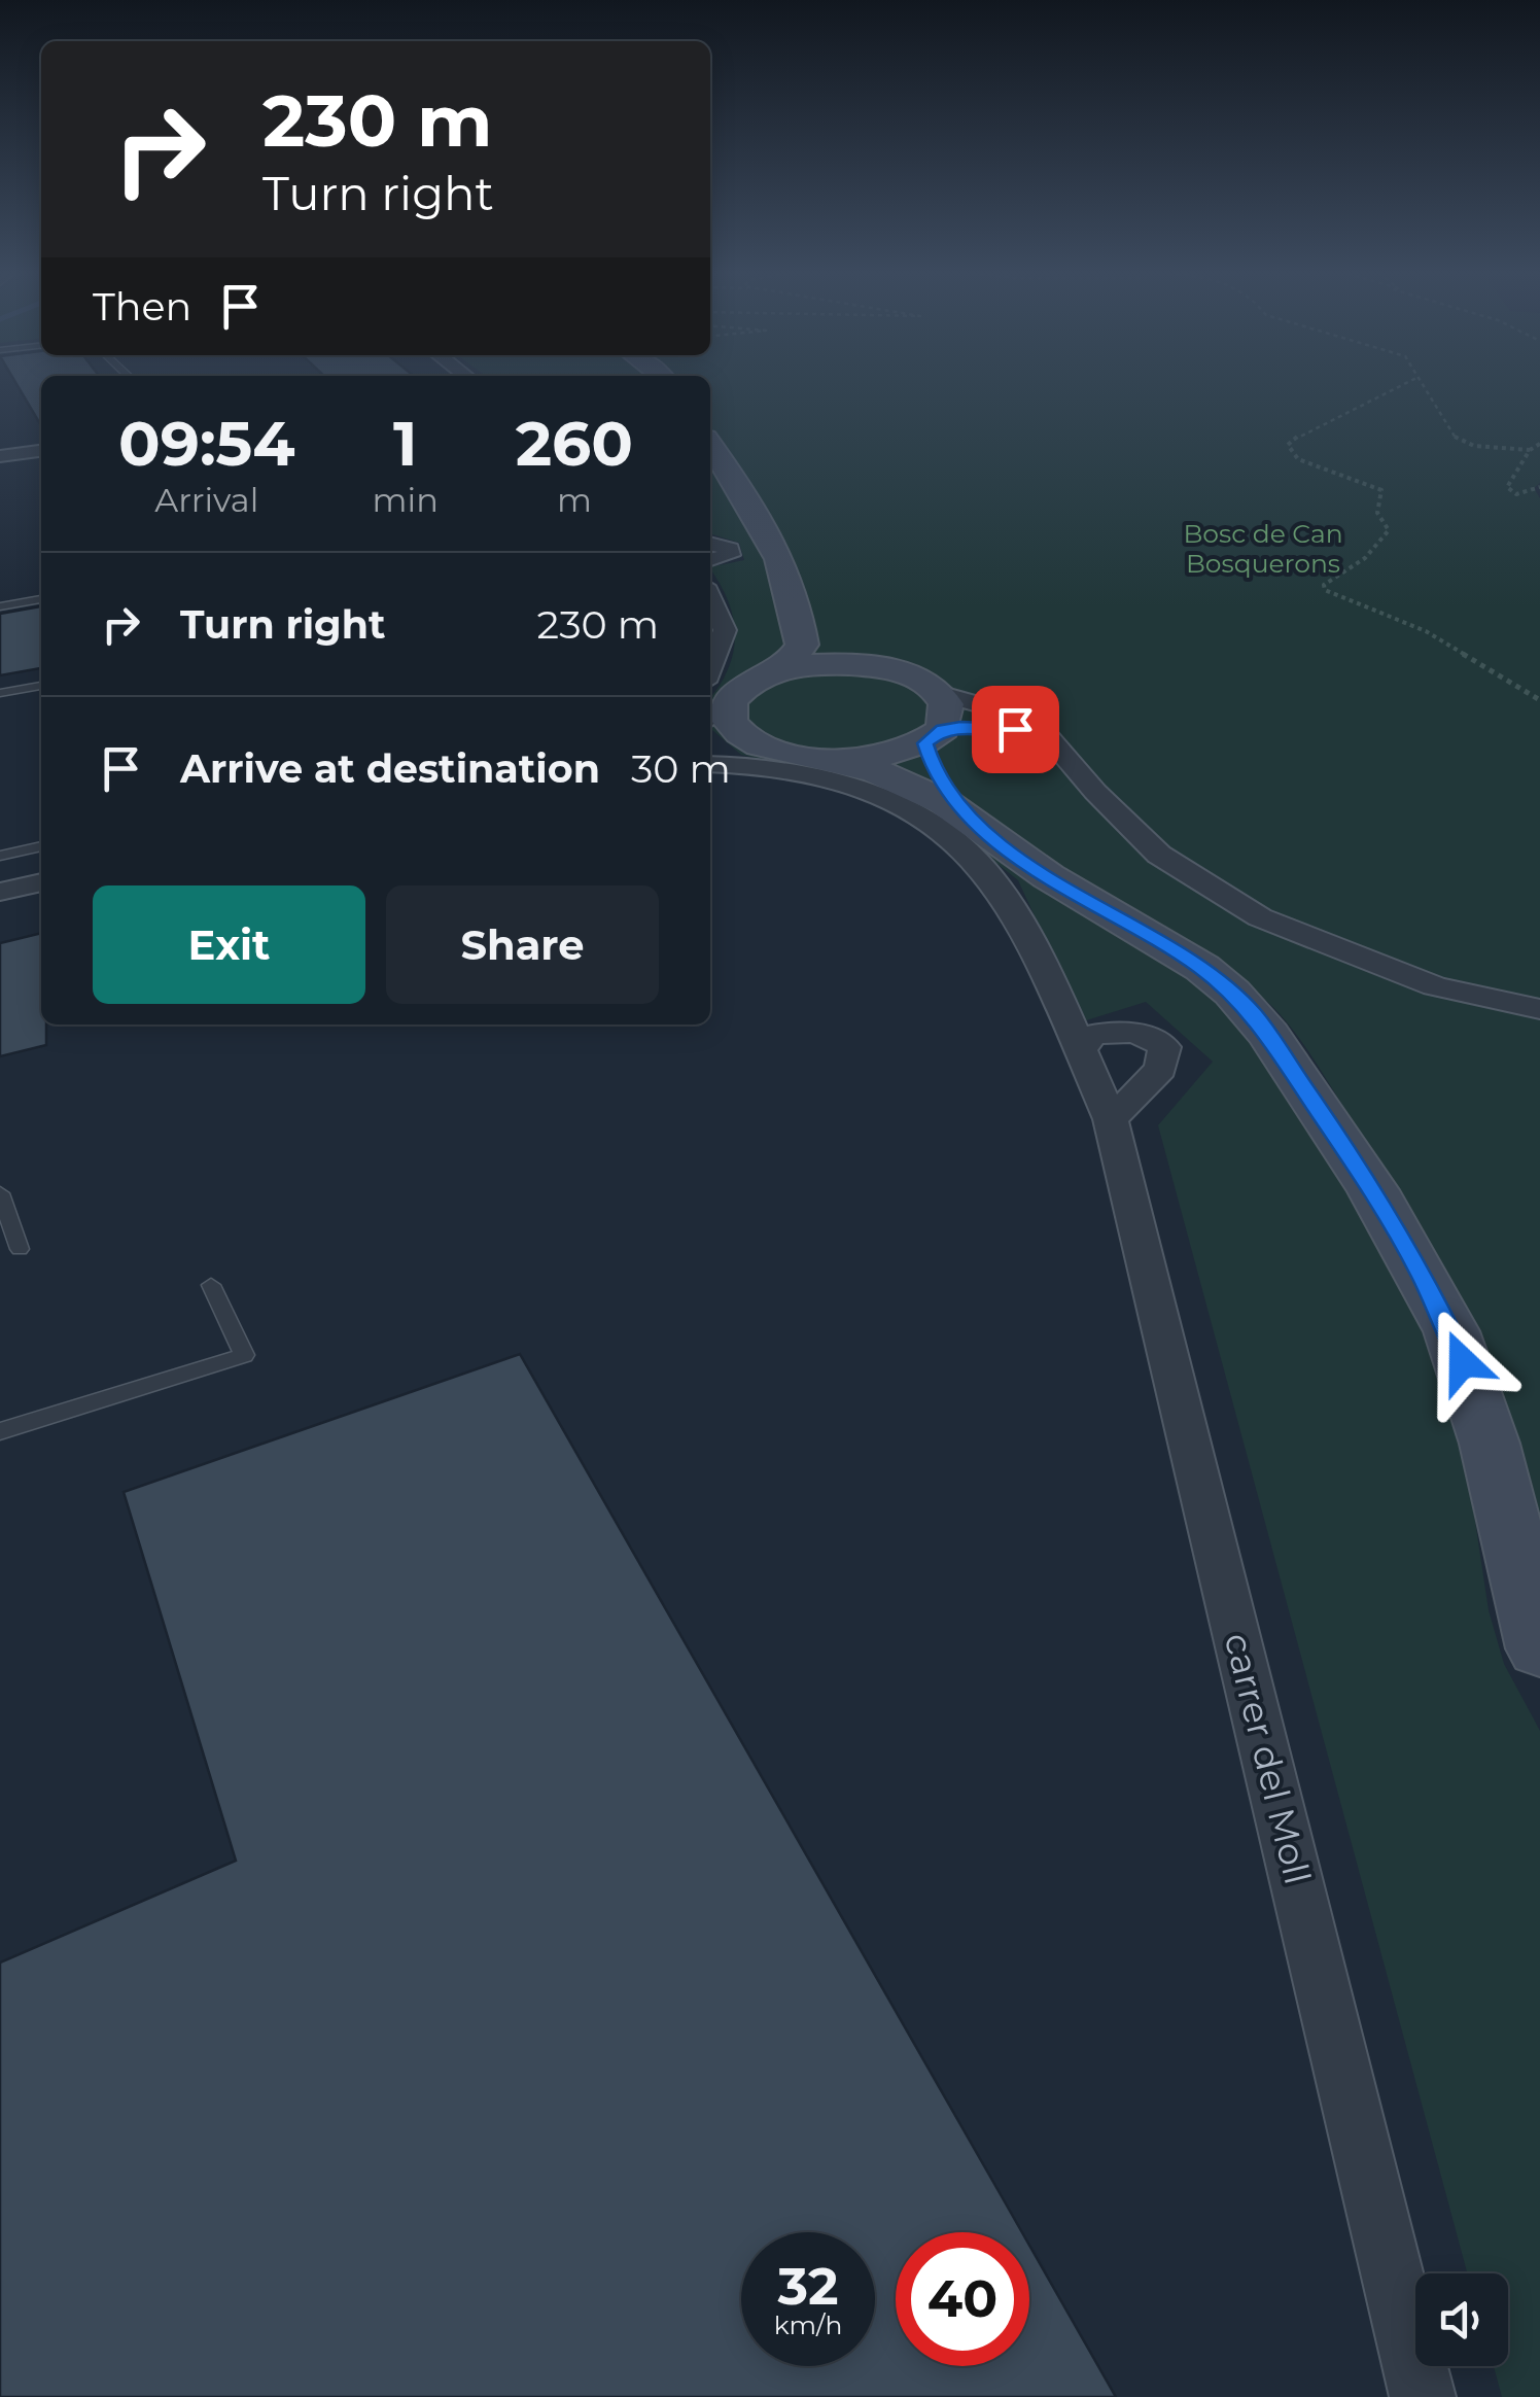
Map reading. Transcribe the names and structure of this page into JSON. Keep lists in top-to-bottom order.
{
  "streets": {
    "street": ["carrer del Moll"]
  },
  "parks": ["Bosc de Can Bosquerons"],
  "page": {
    "turn": ["230 m", "Turn right"],
    "then": "Then",
    "eta": [
      "09:54",
      "Arrival",
      "1",
      "min",
      "260",
      "m"
    ],
    "list": [
      {
        "name": "Turn right",
        "value": "230 m"
      },
      {
        "name": "Arrive at destination",
        "value": "30 m"
      }
    ],
    "buttons": ["Exit", "Share"],
    "speed": "32 km/h",
    "limit": "40"
  }
}
